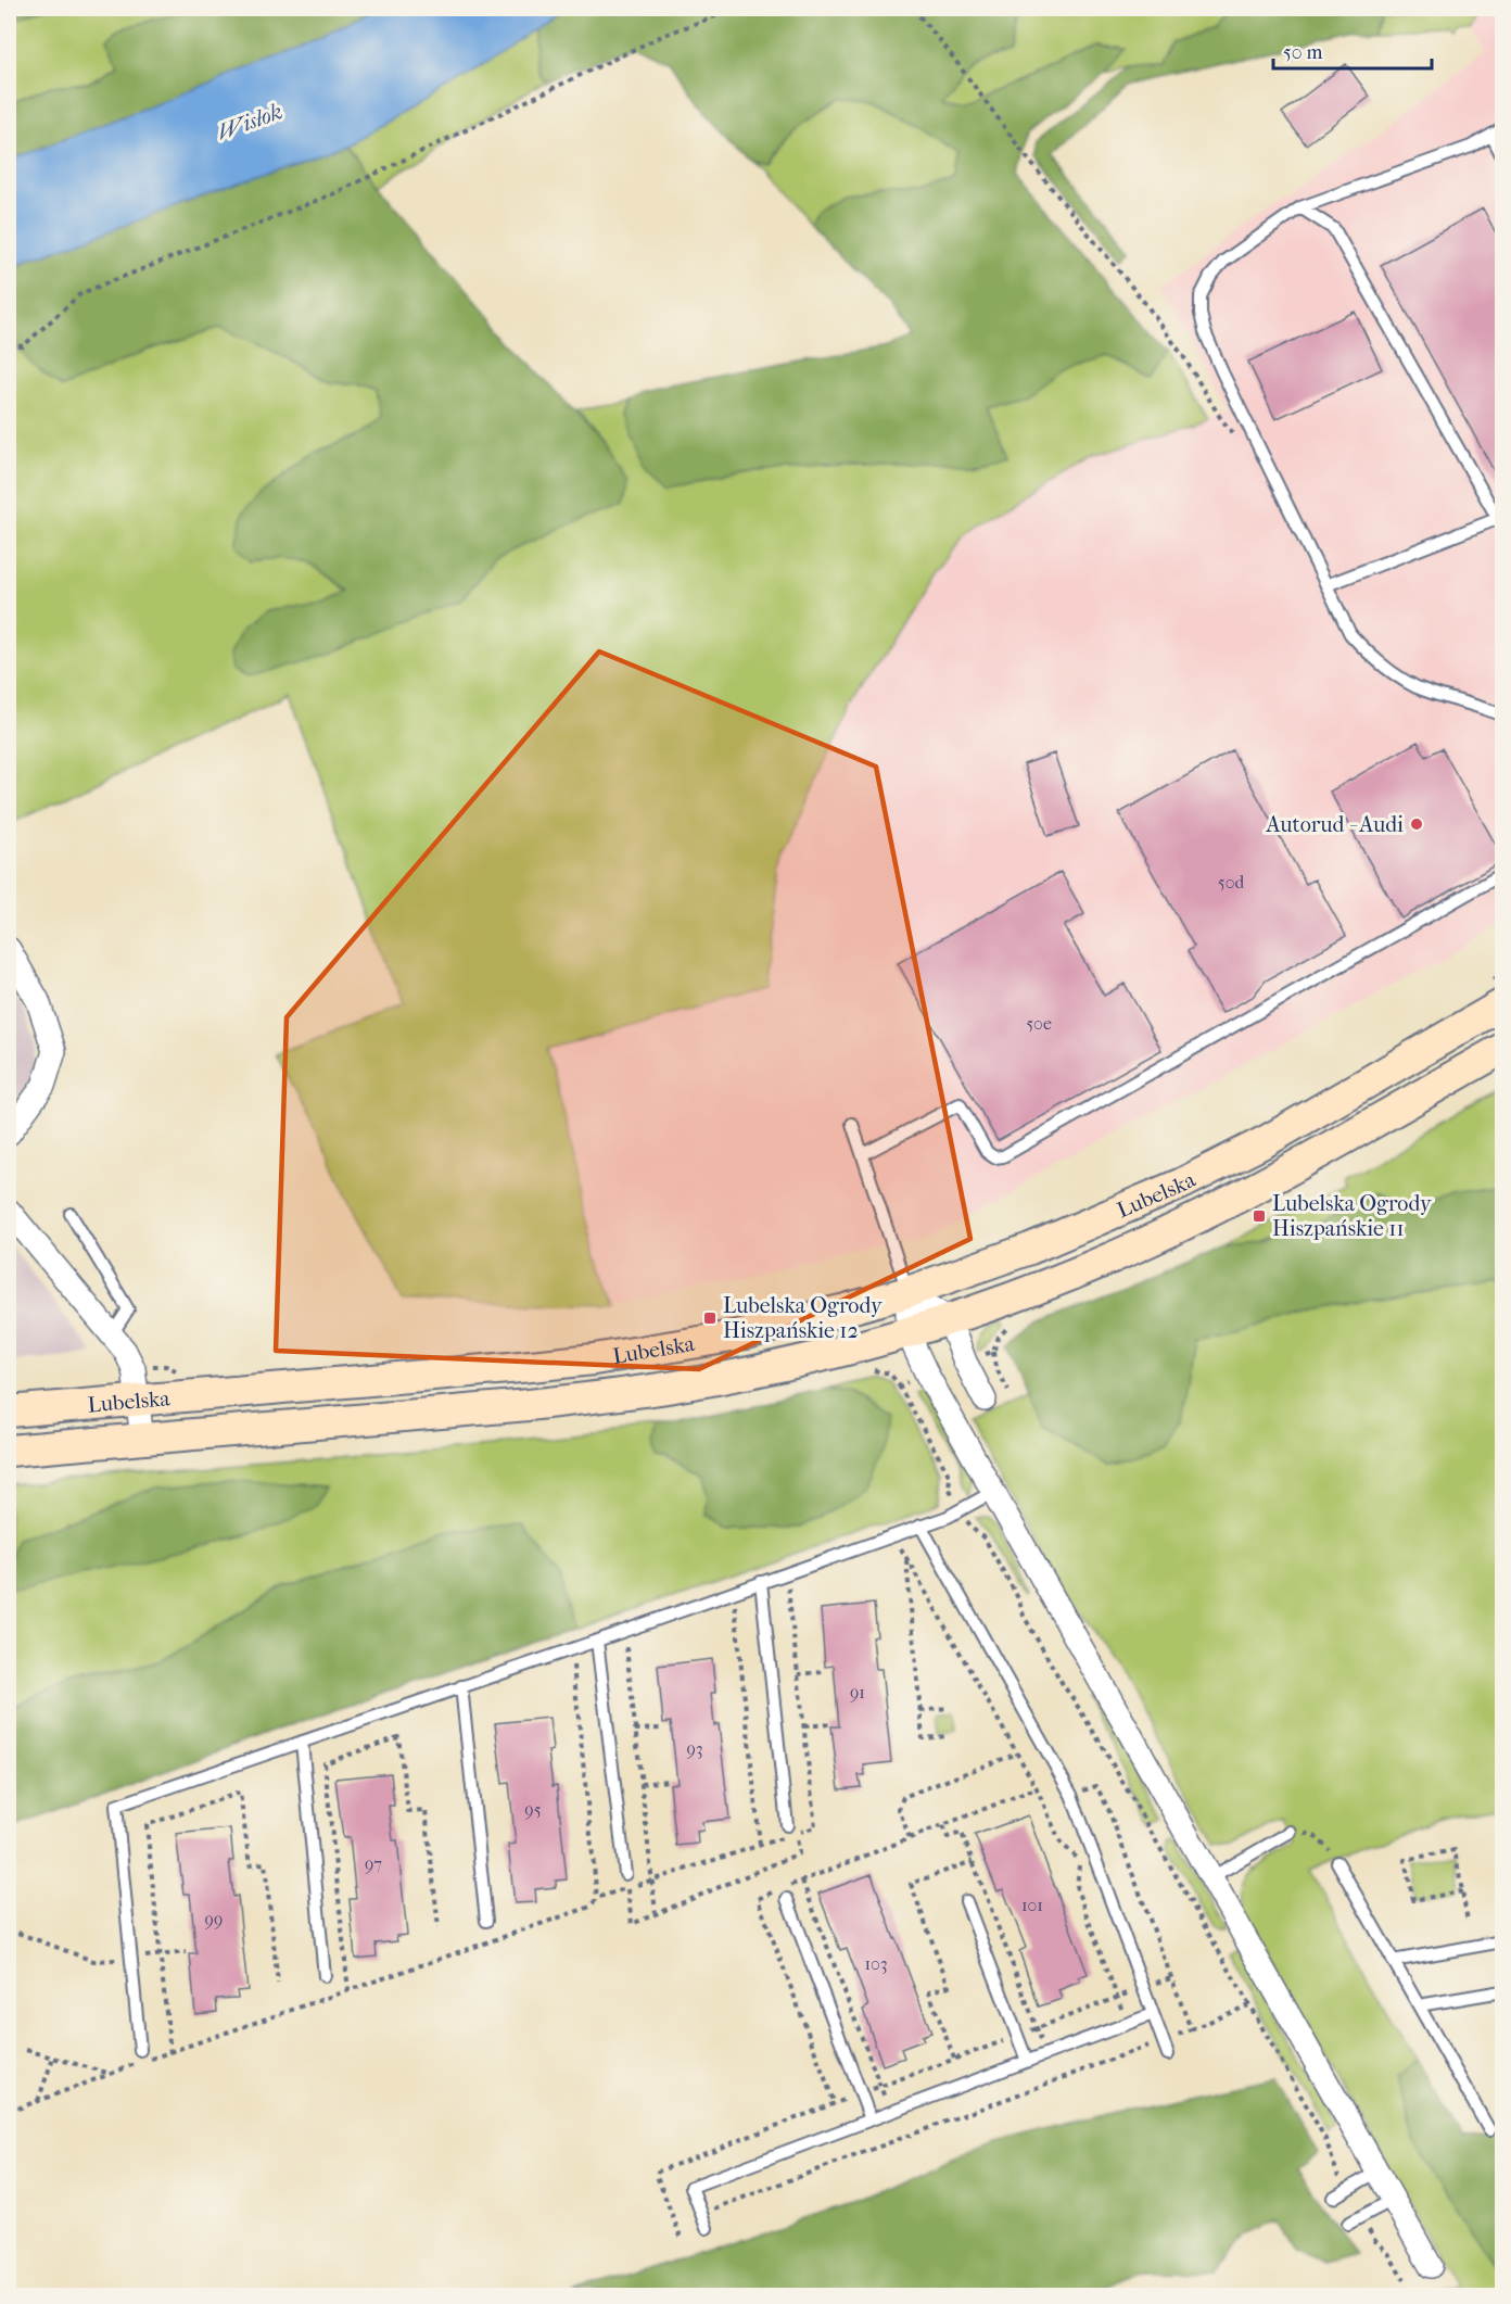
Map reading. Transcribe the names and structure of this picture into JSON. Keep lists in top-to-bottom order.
{
  "streets": {
    "main road": ["Lubelska"]
  },
  "water": ["Wisłok"],
  "places": {
    "other": ["Autorud - Audi"],
    "transit": ["Lubelska Ogrody Hiszpańskie 11", "Lubelska Ogrody Hiszpańskie 12"]
  },
  "house_numbers": [
    "50d",
    "50e",
    "91",
    "93",
    "95",
    "97",
    "101",
    "99",
    "103"
  ],
  "scale_bar": "50 m"
}
